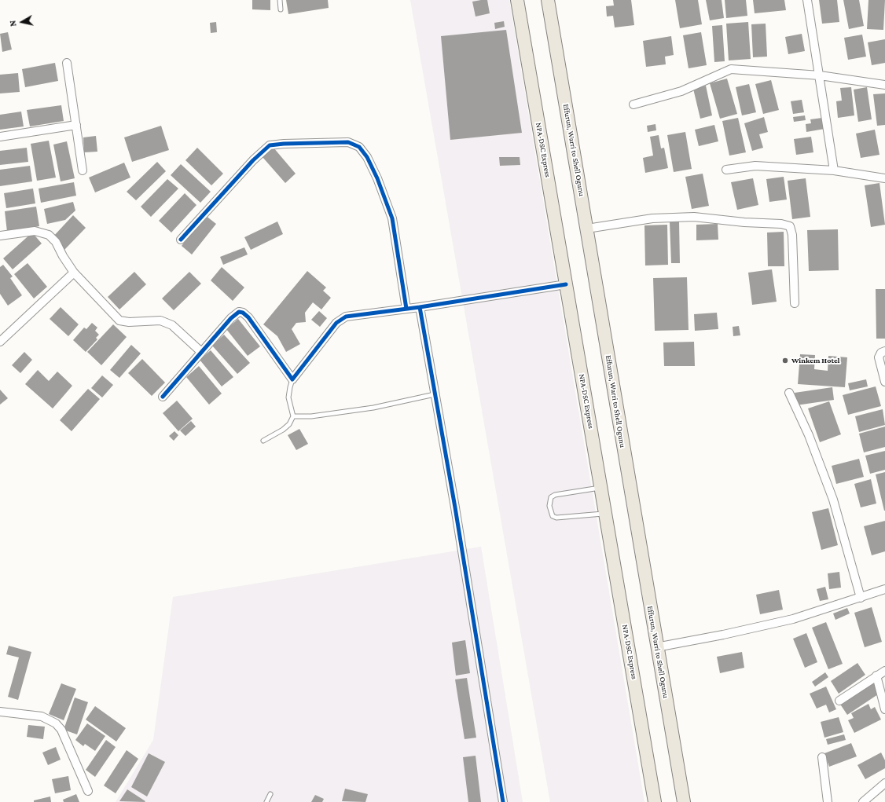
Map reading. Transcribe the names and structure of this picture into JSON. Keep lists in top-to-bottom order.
{
  "streets": {
    "main road": ["NPA-DSC Express", "Effurun, Warri to Shell Ogunu"]
  },
  "places": ["Winkem Hotel"],
  "north": "left"
}
